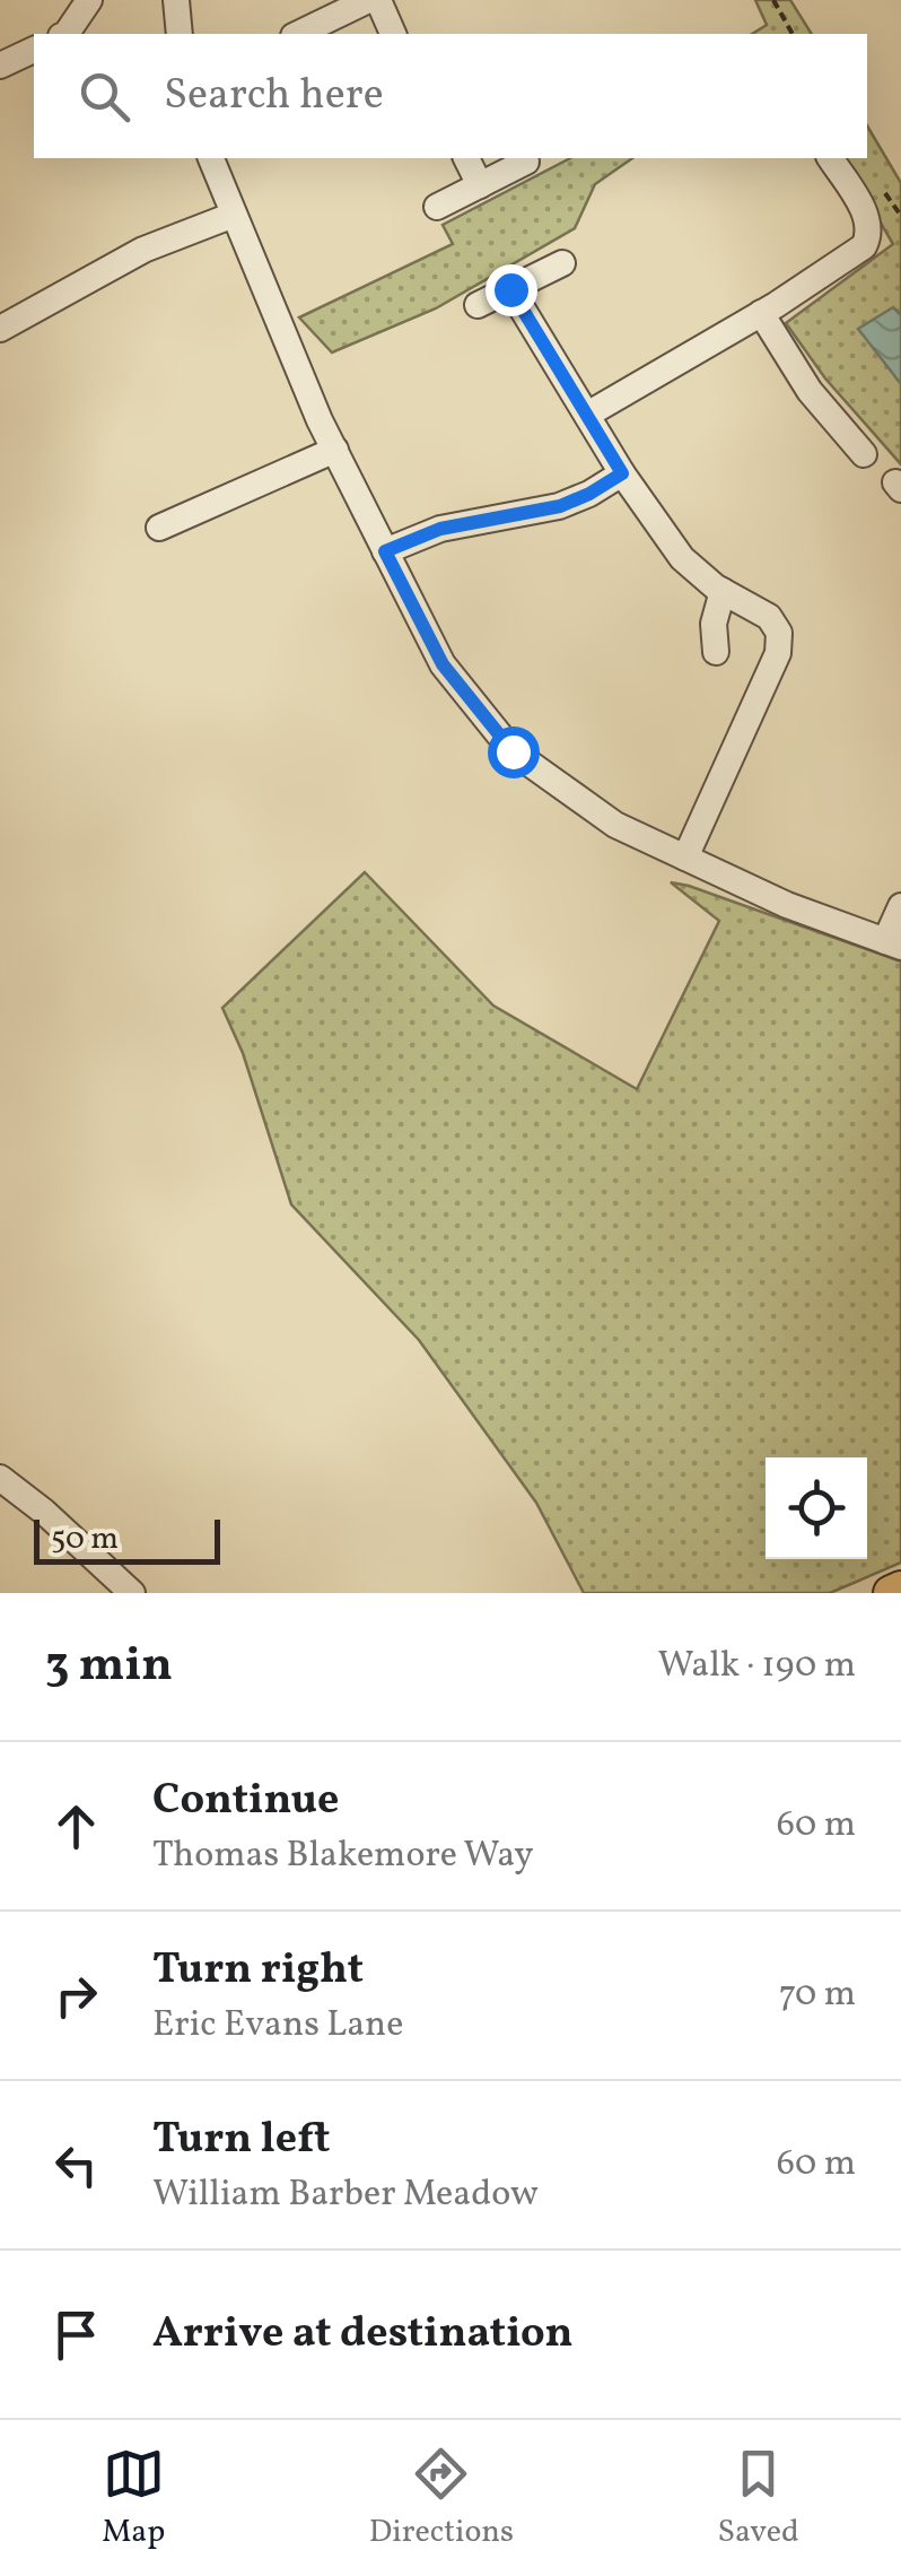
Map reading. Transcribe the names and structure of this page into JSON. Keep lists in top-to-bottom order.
{
  "scale_bar": "50 m",
  "page": {
    "search": "Search here",
    "scale": "50 m",
    "heading": ["3 min", "Walk · 190 m"],
    "list": [
      ["Continue", "Thomas Blakemore Way", "60 m"],
      ["Turn right", "Eric Evans Lane", "70 m"],
      ["Turn left", "William Barber Meadow", "60 m"],
      "Arrive at destination"
    ],
    "nav": ["Map", "Directions", "Saved"]
  }
}
